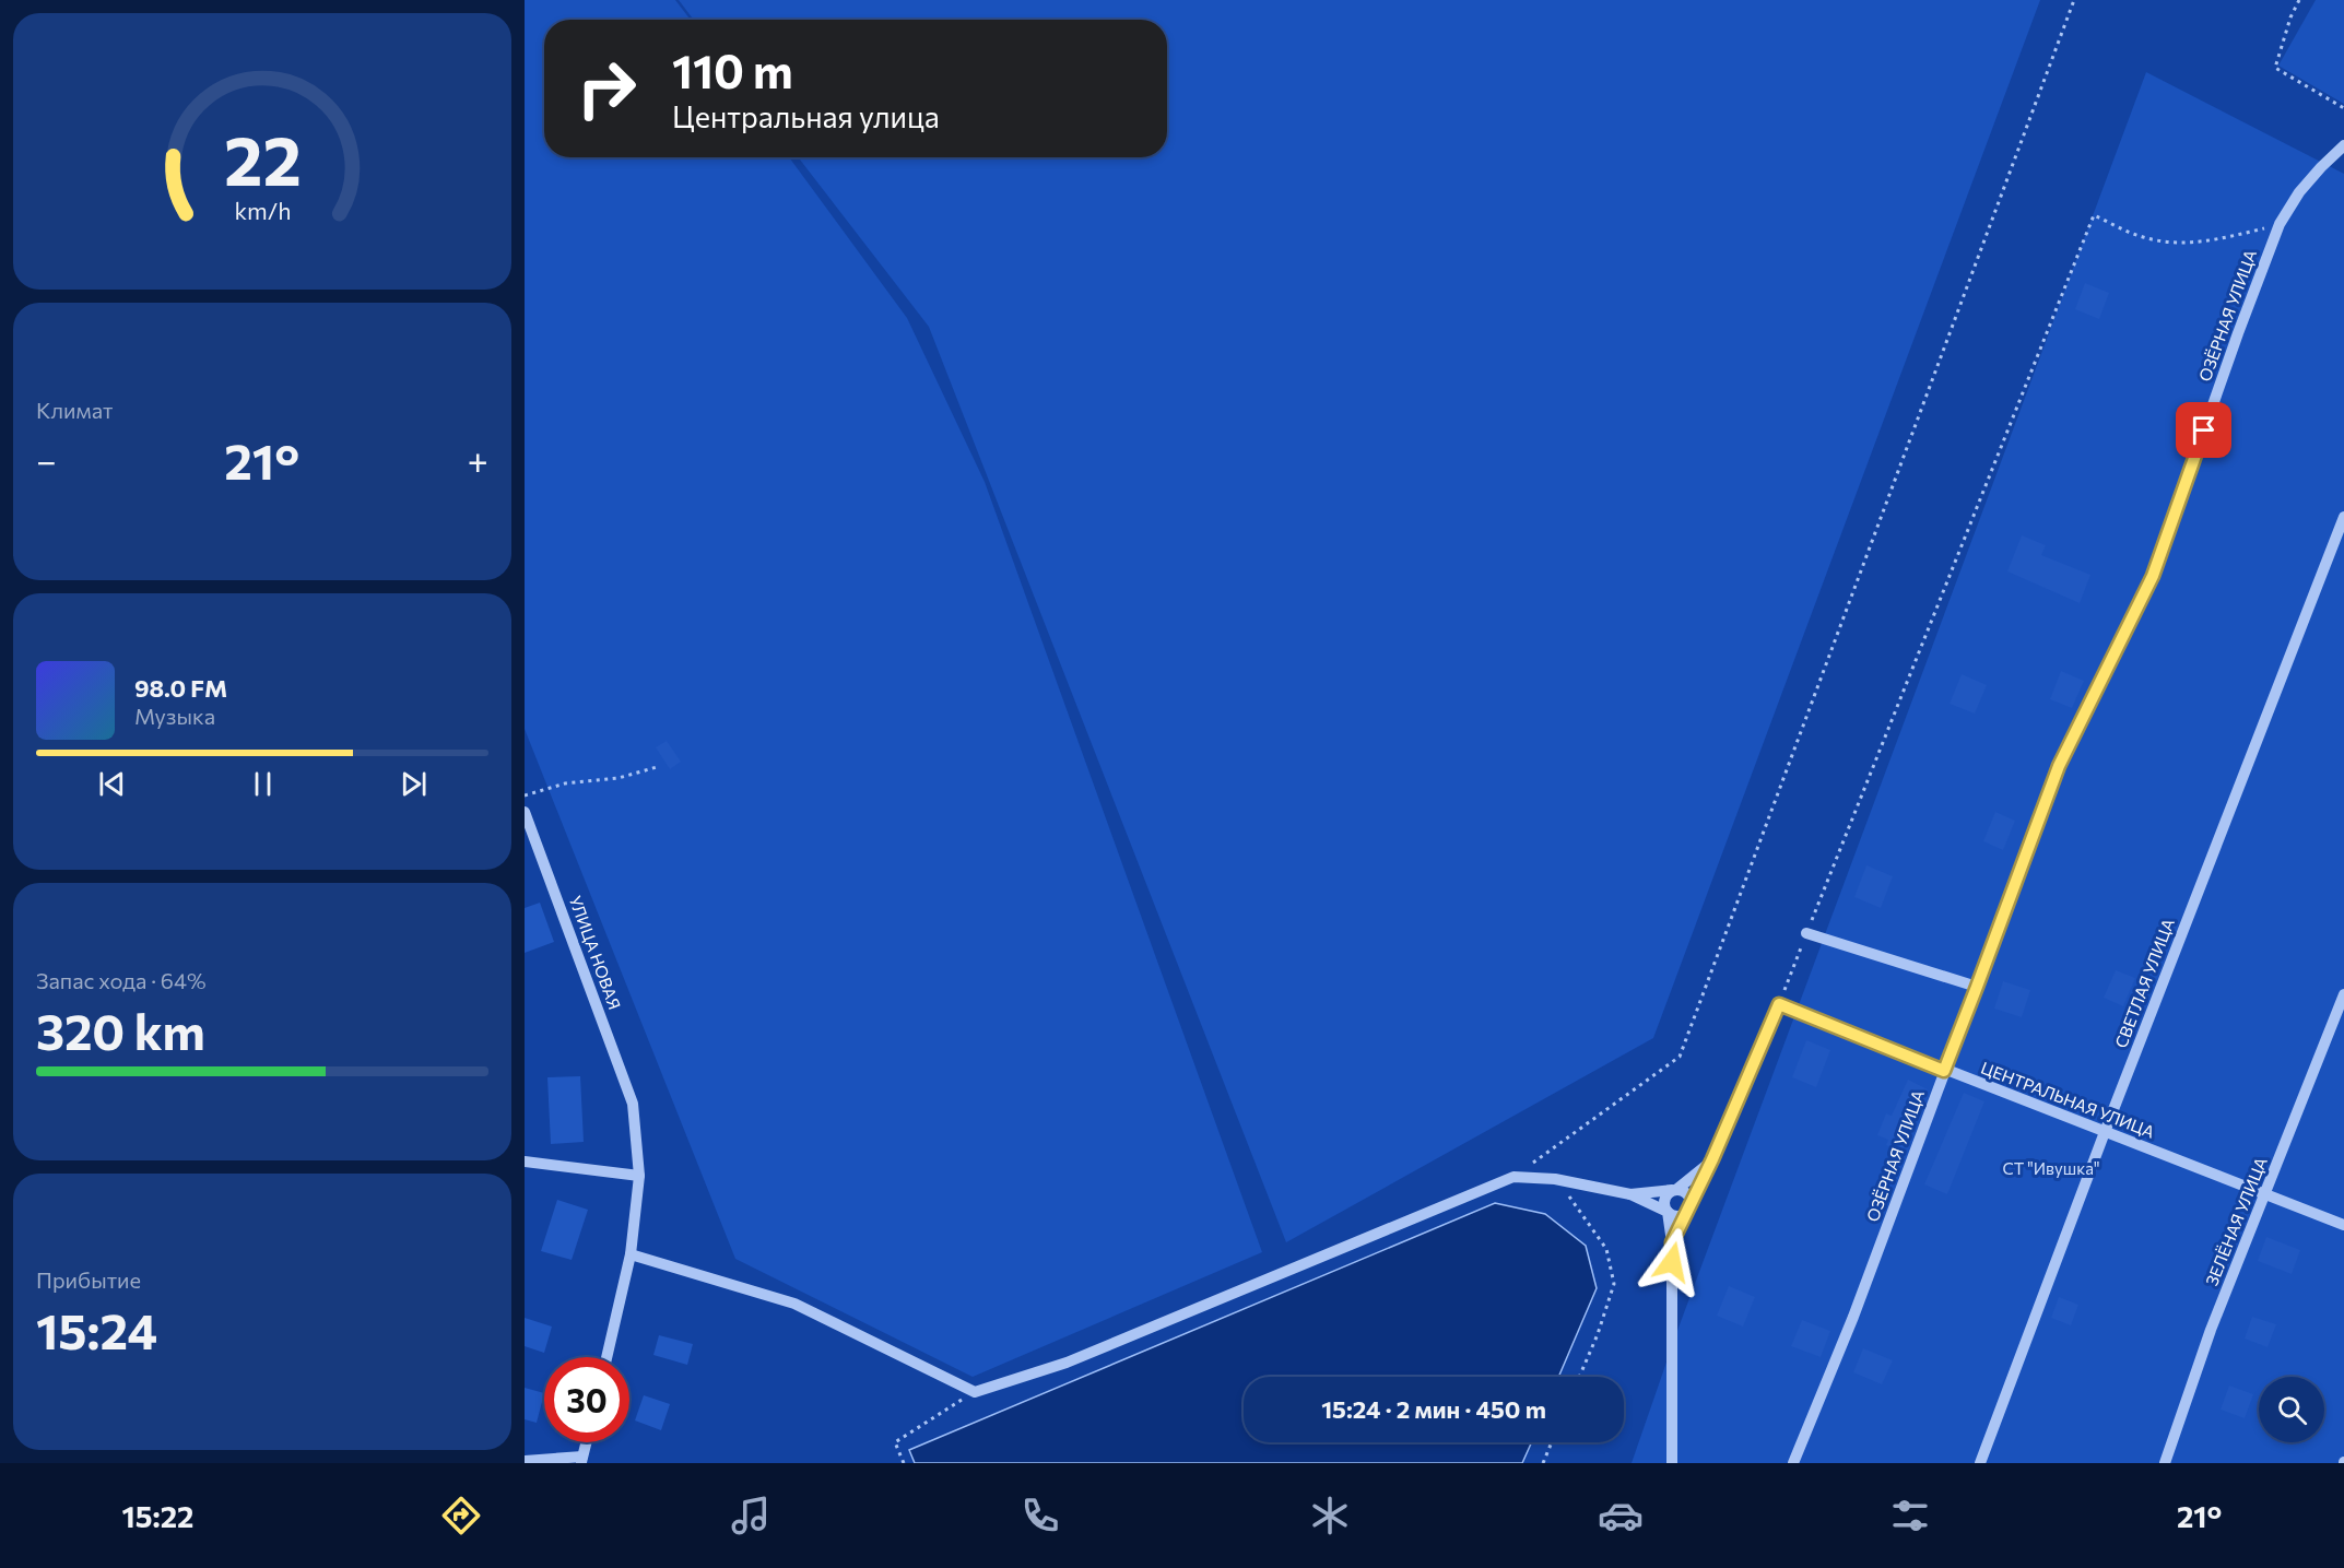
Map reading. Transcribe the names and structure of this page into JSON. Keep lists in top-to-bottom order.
{
  "streets": {
    "street": [
      "ОЗЁРНАЯ УЛИЦА",
      "УЛИЦА НОВАЯ",
      "СВЕТЛАЯ УЛИЦА",
      "ЦЕНТРАЛЬНАЯ УЛИЦА",
      "ЗЕЛЁНАЯ УЛИЦА"
    ]
  },
  "crossings": [
    ["ОЗЁРНАЯ УЛИЦА", "ЦЕНТРАЛЬНАЯ УЛИЦА"],
    ["СВЕТЛАЯ УЛИЦА", "ЦЕНТРАЛЬНАЯ УЛИЦА"],
    ["ЦЕНТРАЛЬНАЯ УЛИЦА", "ЗЕЛЁНАЯ УЛИЦА"]
  ],
  "parks": ["СТ \"Ивушка\""],
  "page": {
    "turn": ["110 m", "Центральная улица"],
    "tile": [
      "Климат",
      ["Запас хода · 64%", "320 km"],
      ["Прибытие", "15:24"]
    ],
    "heat": ["−", "21°", "+"],
    "song": ["98.0 FM", "Музыка"],
    "limit": "30",
    "trip": "15:24 · 2 мин · 450 m",
    "tabs": ["15:22", "21°"],
    "gauge": ["22", "km/h"]
  }
}
